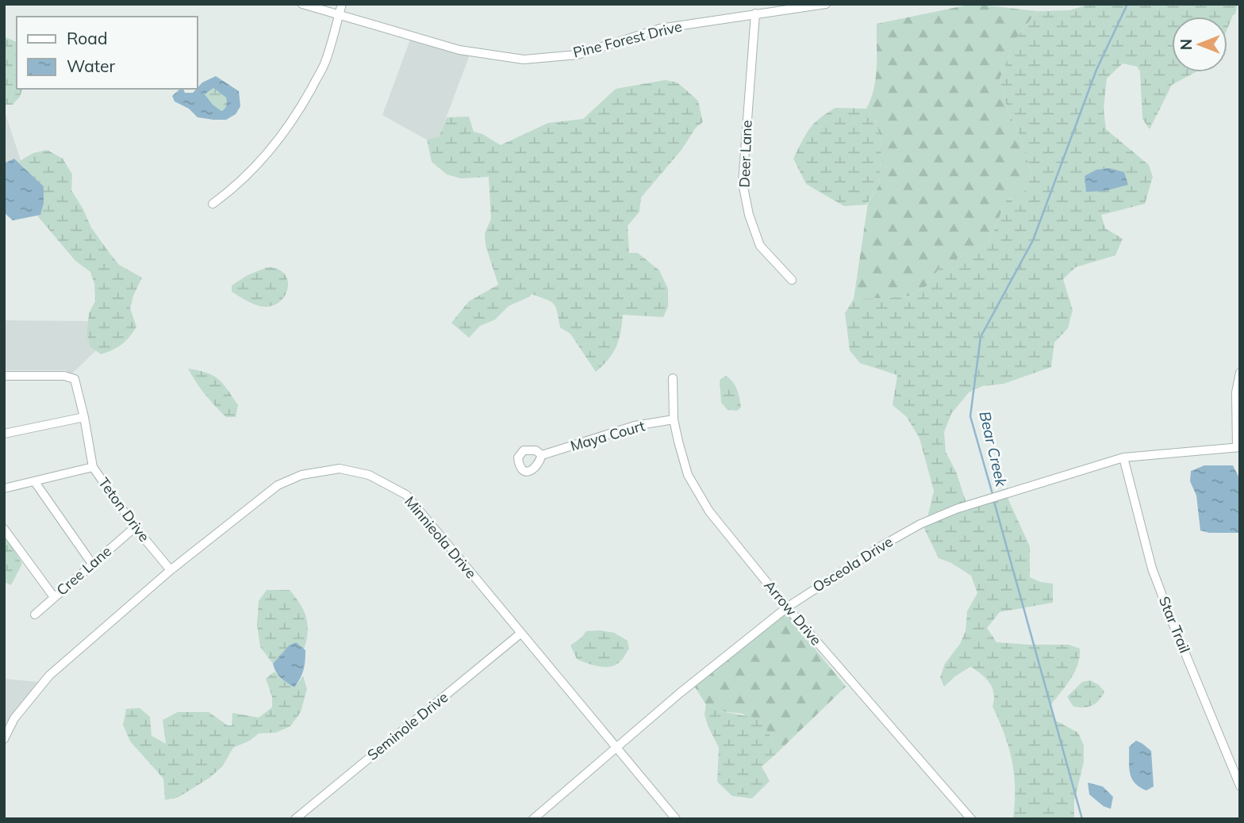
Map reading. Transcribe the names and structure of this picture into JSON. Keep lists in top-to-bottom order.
{
  "streets": {
    "street": [
      "Pine Forest Drive",
      "Deer Lane",
      "Maya Court",
      "Teton Drive",
      "Minnieola Drive",
      "Osceola Drive",
      "Cree Lane",
      "Arrow Drive",
      "Star Trail",
      "Seminole Drive"
    ]
  },
  "crossings": [
    ["Pine Forest Drive", "Deer Lane"],
    ["Maya Court", "Arrow Drive"],
    ["Teton Drive", "Minnieola Drive"],
    ["Teton Drive", "Cree Lane"],
    ["Minnieola Drive", "Osceola Drive"],
    ["Minnieola Drive", "Seminole Drive"],
    ["Osceola Drive", "Arrow Drive"],
    ["Osceola Drive", "Star Trail"]
  ],
  "water": ["Bear Creek"],
  "legend": ["Road", "Water"],
  "north": "left"
}
